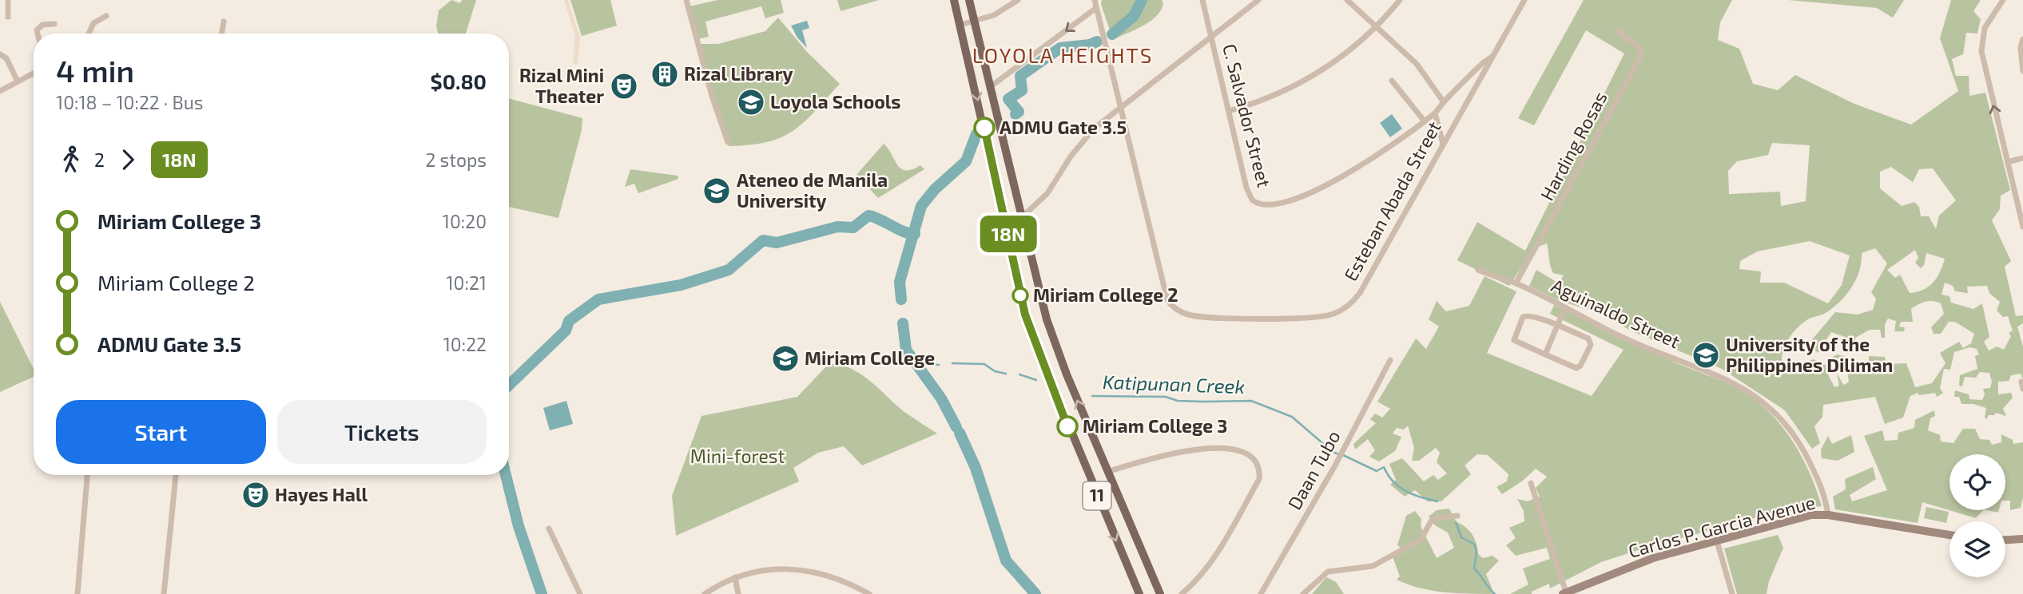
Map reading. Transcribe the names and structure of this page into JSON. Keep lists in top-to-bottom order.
{
  "streets": {
    "main road": ["11", "Carlos P. Garcia Avenue"],
    "street": [
      "C. Salvador Street",
      "Harding Rosas",
      "Esteban Abada Street",
      "Aguinaldo Street",
      "Daan Tubo"
    ]
  },
  "crossings": [
    ["C. Salvador Street", "Esteban Abada Street"],
    ["Harding Rosas", "Aguinaldo Street"],
    ["Aguinaldo Street", "Carlos P. Garcia Avenue"]
  ],
  "districts": ["LOYOLA HEIGHTS"],
  "water": ["Katipunan Creek"],
  "parks": ["Mini-forest"],
  "places": {
    "building": ["Rizal Library"],
    "theatre": ["Rizal Mini Theater", "Hayes Hall"],
    "school or university": [
      "Loyola Schools",
      "Ateneo de Manila University",
      "University of the Philippines Diliman",
      "Miriam College"
    ],
    "other": ["ADMU Gate 3.5", "Miriam College 2", "Miriam College 3"]
  },
  "lines": ["bus line 18N"],
  "page": {
    "on_map": "18N",
    "heading": ["4 min", "10:18 – 10:22 · Bus", "$0.80"],
    "legs": ["2", "18N", "2 stops"],
    "list": [
      {
        "name": "Miriam College 3",
        "value": "10:20"
      },
      {
        "name": "Miriam College 2",
        "value": "10:21"
      },
      {
        "name": "ADMU Gate 3.5",
        "value": "10:22"
      }
    ],
    "buttons": ["Start", "Tickets"]
  }
}
